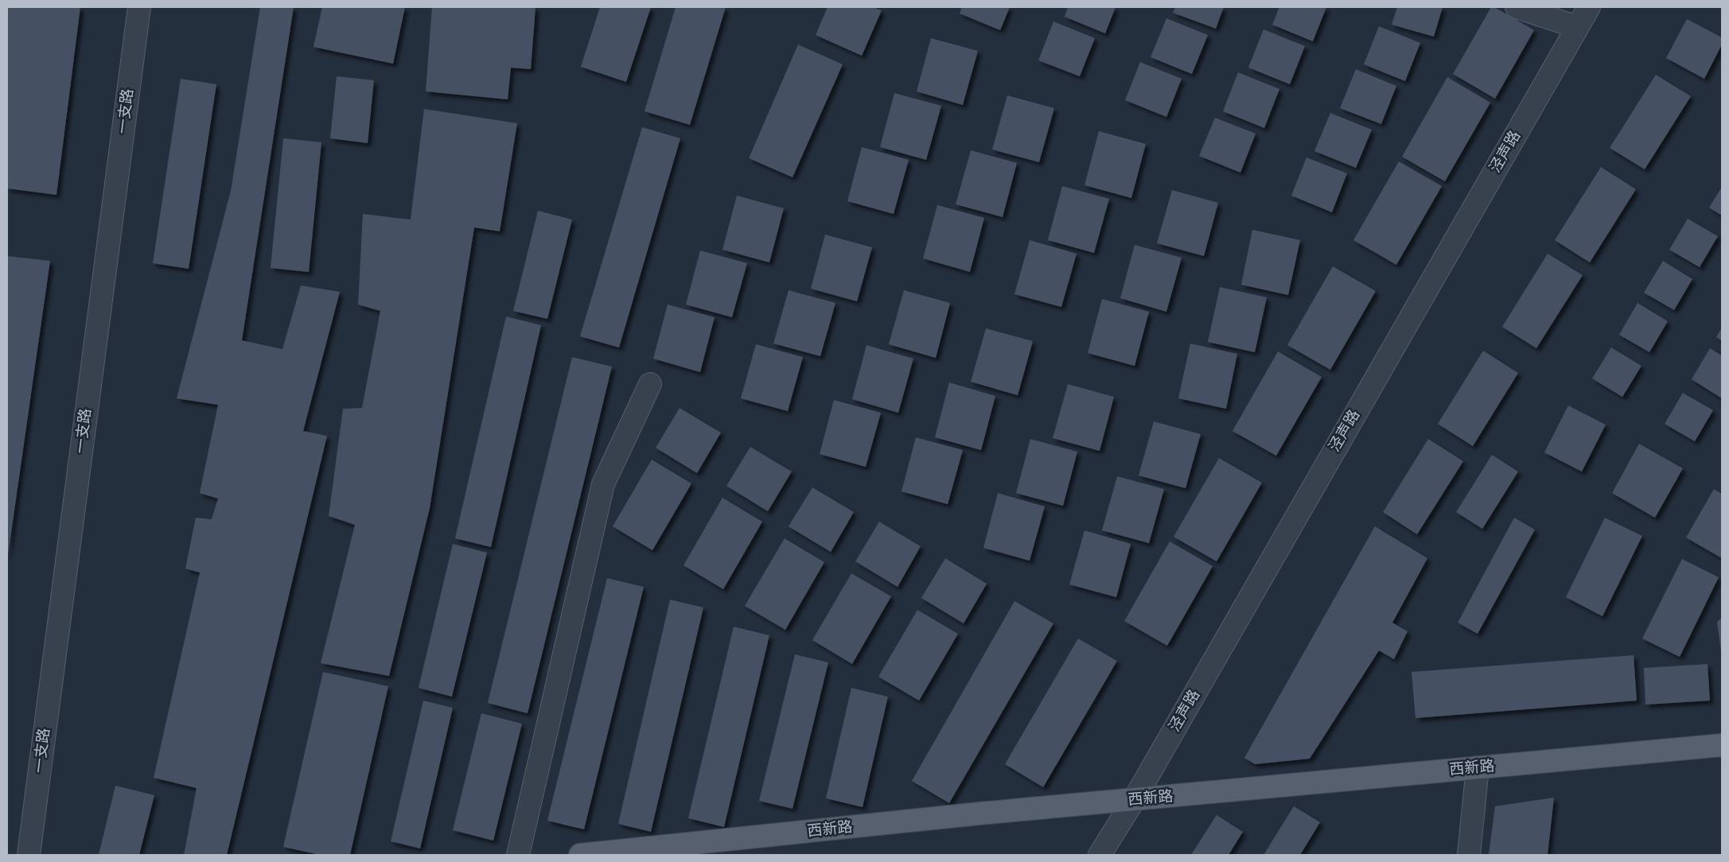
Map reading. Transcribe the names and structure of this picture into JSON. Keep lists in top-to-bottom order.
{
  "streets": {
    "main road": ["西新路"],
    "street": ["一支路", "泾声路"]
  },
  "crossings": [
    ["泾声路", "西新路"]
  ]
}
